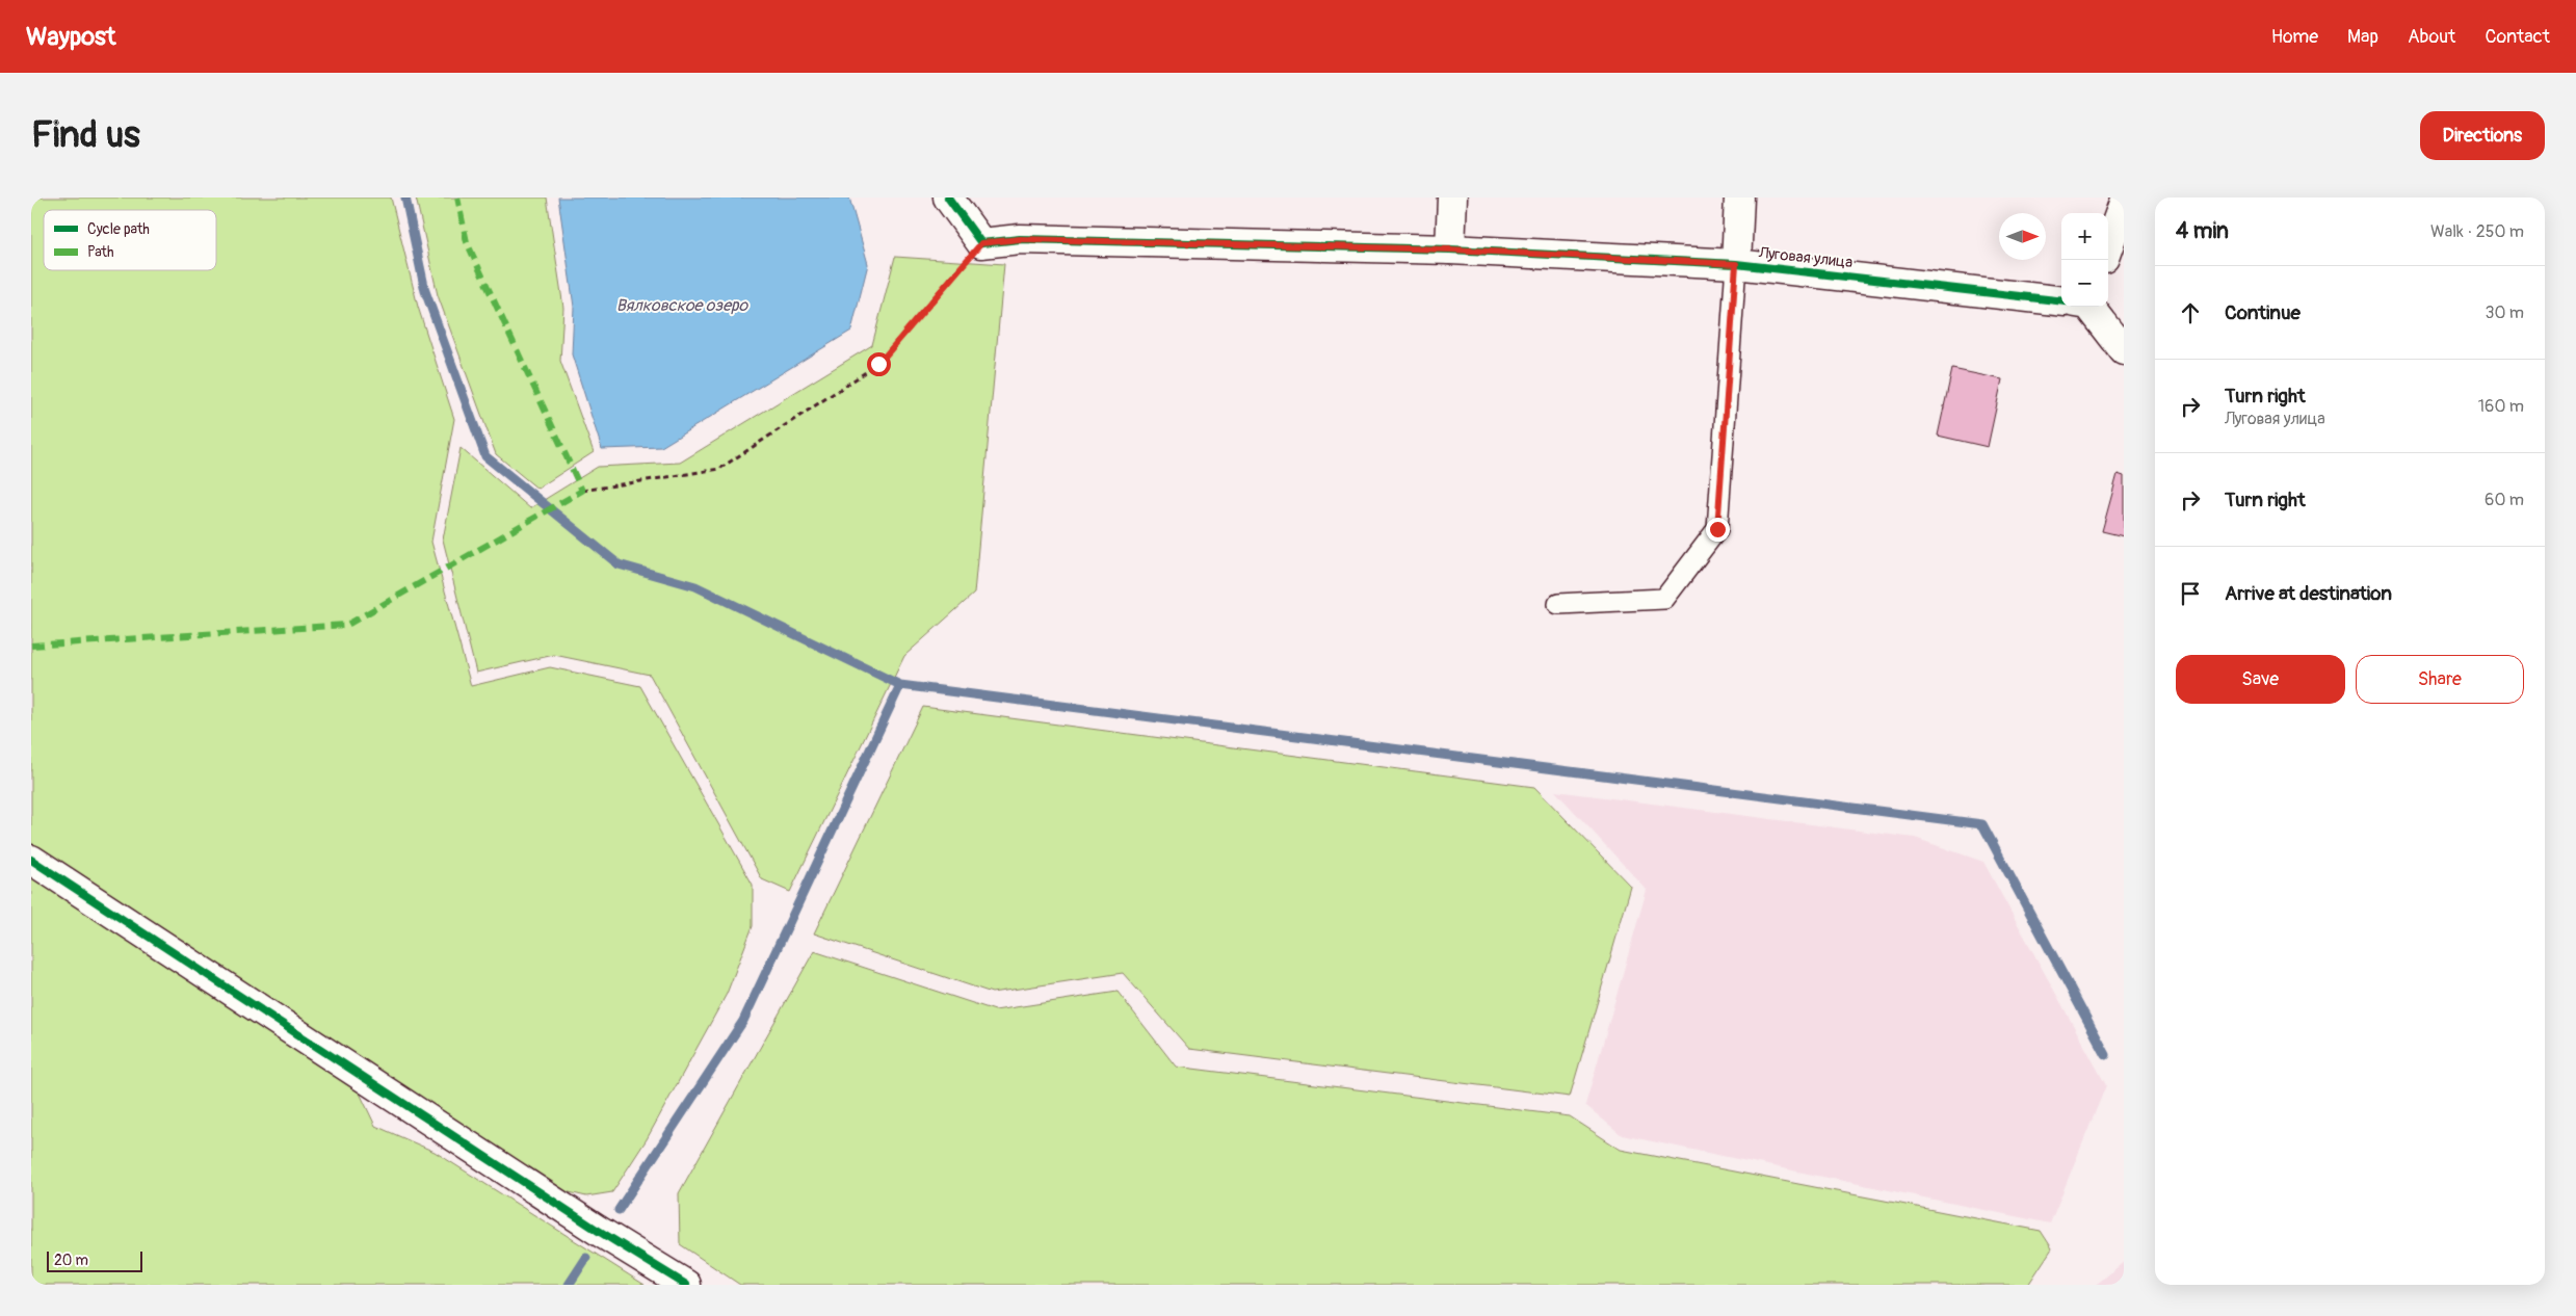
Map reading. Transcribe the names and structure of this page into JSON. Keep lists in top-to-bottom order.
{
  "streets": {
    "street": ["Луговая улица"]
  },
  "water": ["Вялковское озеро"],
  "legend": ["Cycle path", "Path"],
  "scale_bar": "20 m",
  "north": "right",
  "page": {
    "header": "Waypost",
    "nav": [
      "Home",
      "Map",
      "About",
      "Contact"
    ],
    "buttons": [
      "Directions",
      ["Save", "Share"]
    ],
    "title": "Find us",
    "heading": ["4 min", "Walk · 250 m"],
    "map_buttons": ["+", "−"],
    "list": [
      ["Continue", "30 m"],
      ["Turn right", "Луговая улица", "160 m"],
      ["Turn right", "60 m"],
      "Arrive at destination"
    ],
    "scale": "20 m"
  }
}
